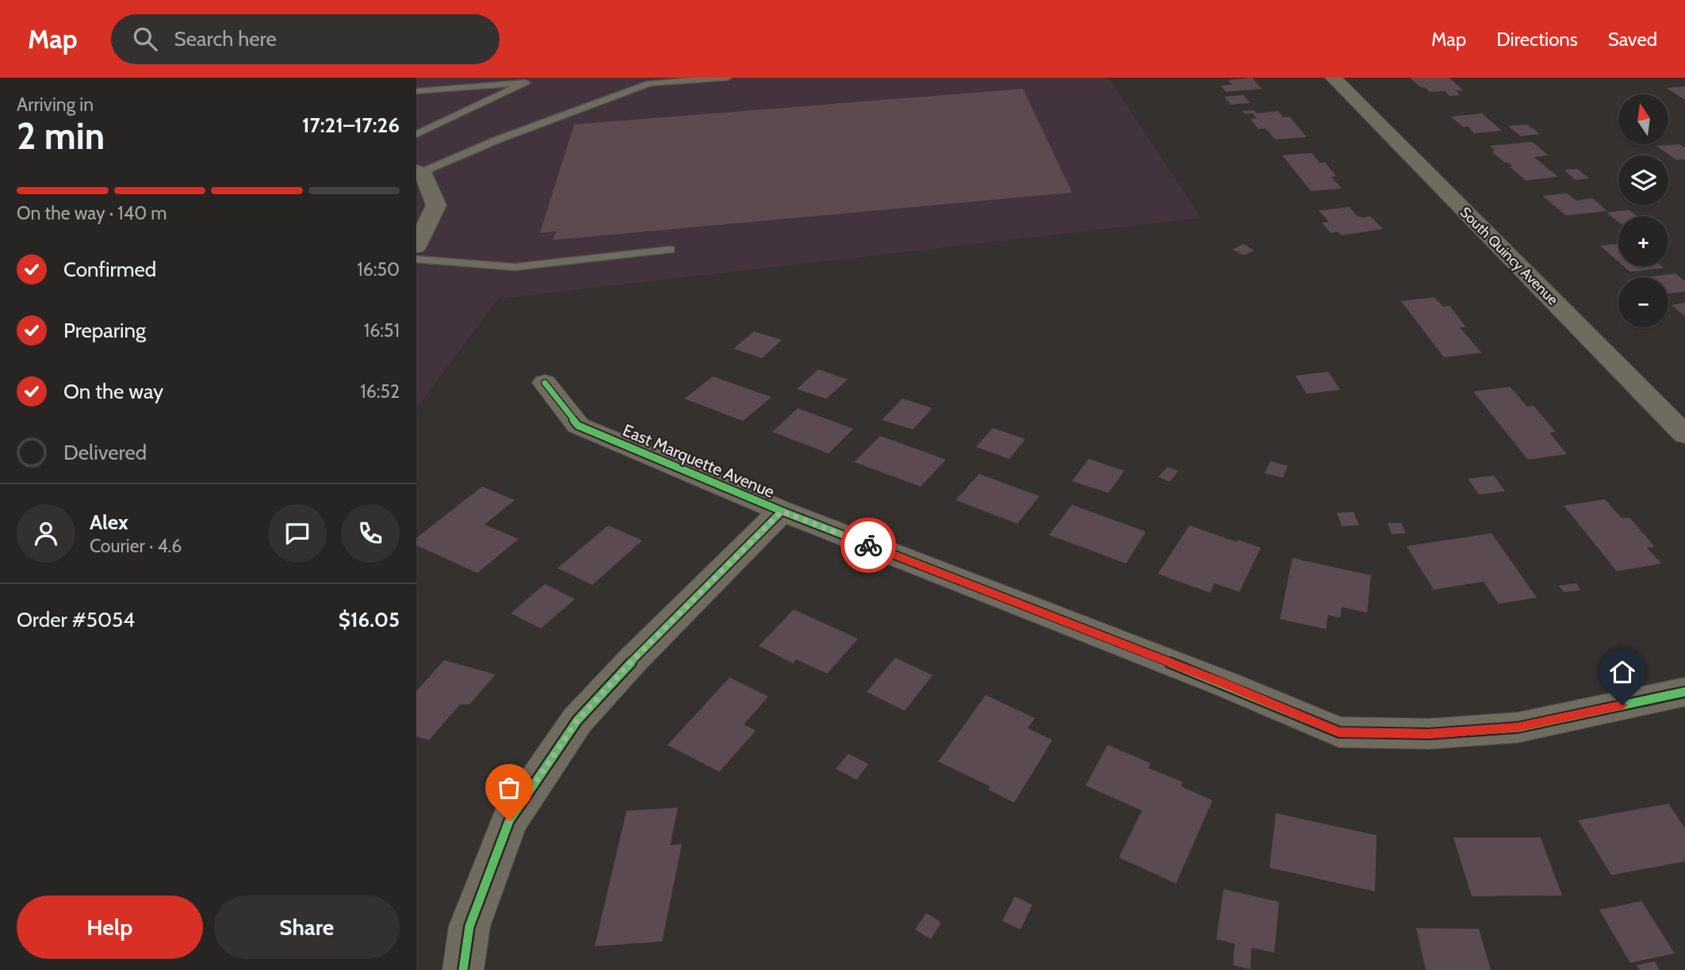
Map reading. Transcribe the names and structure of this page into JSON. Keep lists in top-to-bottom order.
{
  "streets": {
    "street": ["South Quincy Avenue", "East Marquette Avenue"]
  },
  "north": "top",
  "page": {
    "header": "Map",
    "search": "Search here",
    "nav": ["Map", "Directions", "Saved"],
    "heading": ["2 min", "Arriving in", "17:21–17:26"],
    "panel": [
      "Alex",
      "Courier · 4.6",
      "Order #5054",
      "$16.05"
    ],
    "map_buttons": ["+", "−"],
    "bar": "On the way · 140 m",
    "list": [
      ["Confirmed", "16:50"],
      ["Preparing", "16:51"],
      ["On the way", "16:52"],
      "Delivered"
    ],
    "buttons": ["Help", "Share"]
  }
}
